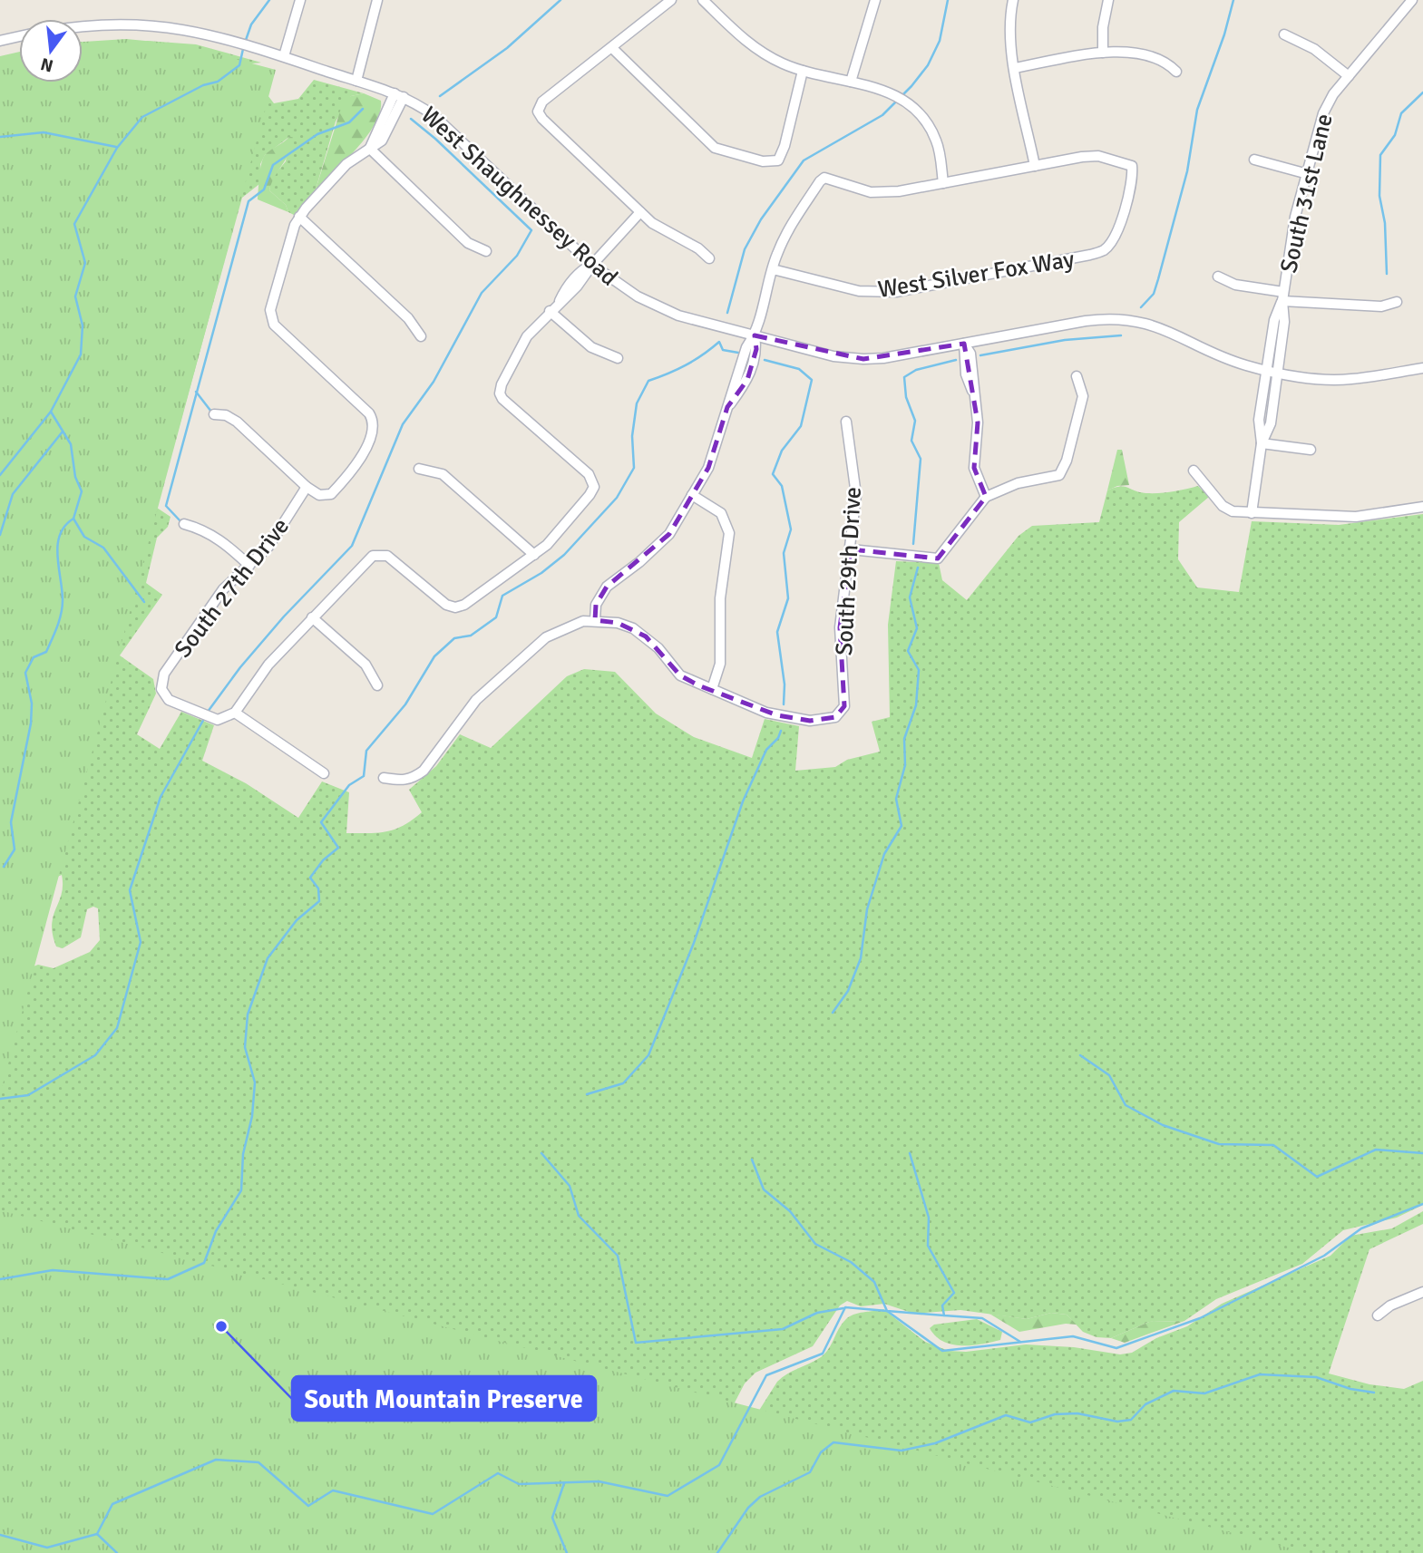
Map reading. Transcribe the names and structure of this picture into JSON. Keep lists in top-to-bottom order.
{
  "streets": {
    "street": [
      "South 31st Lane",
      "West Shaughnessey Road",
      "West Silver Fox Way",
      "South 29th Drive",
      "South 27th Drive"
    ]
  },
  "crossings": [
    ["South 31st Lane", "West Shaughnessey Road"]
  ],
  "places": ["South Mountain Preserve"],
  "north": "bottom"
}
